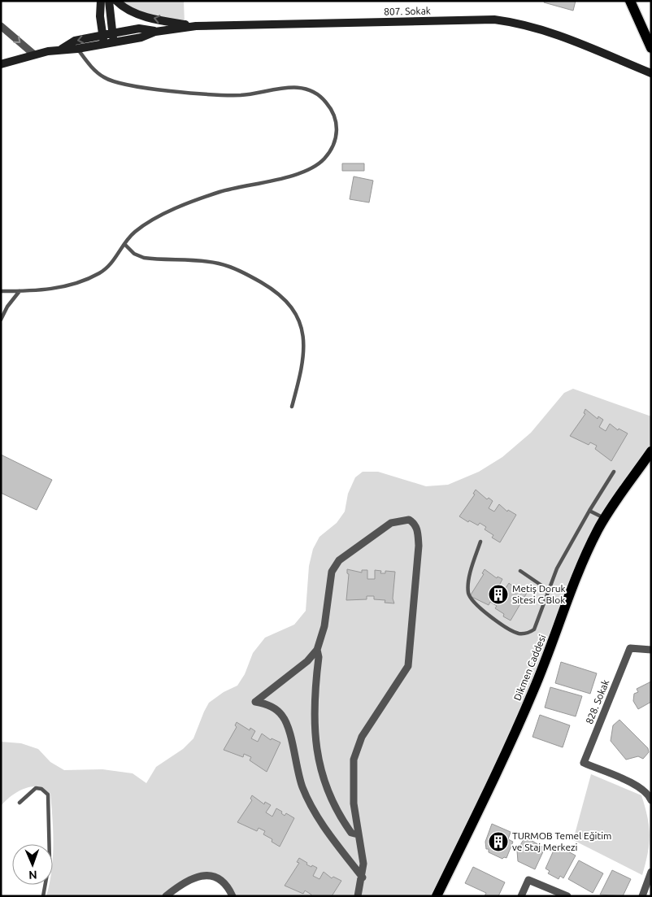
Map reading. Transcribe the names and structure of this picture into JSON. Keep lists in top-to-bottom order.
{
  "streets": {
    "main road": ["807. Sokak", "Dikmen Caddesi"],
    "street": ["828. Sokak"]
  },
  "places": {
    "building": ["Metiş Doruk Sitesi C Blok", "TURMOB Temel Eğitim ve Staj Merkezi"]
  },
  "north": "bottom"
}
